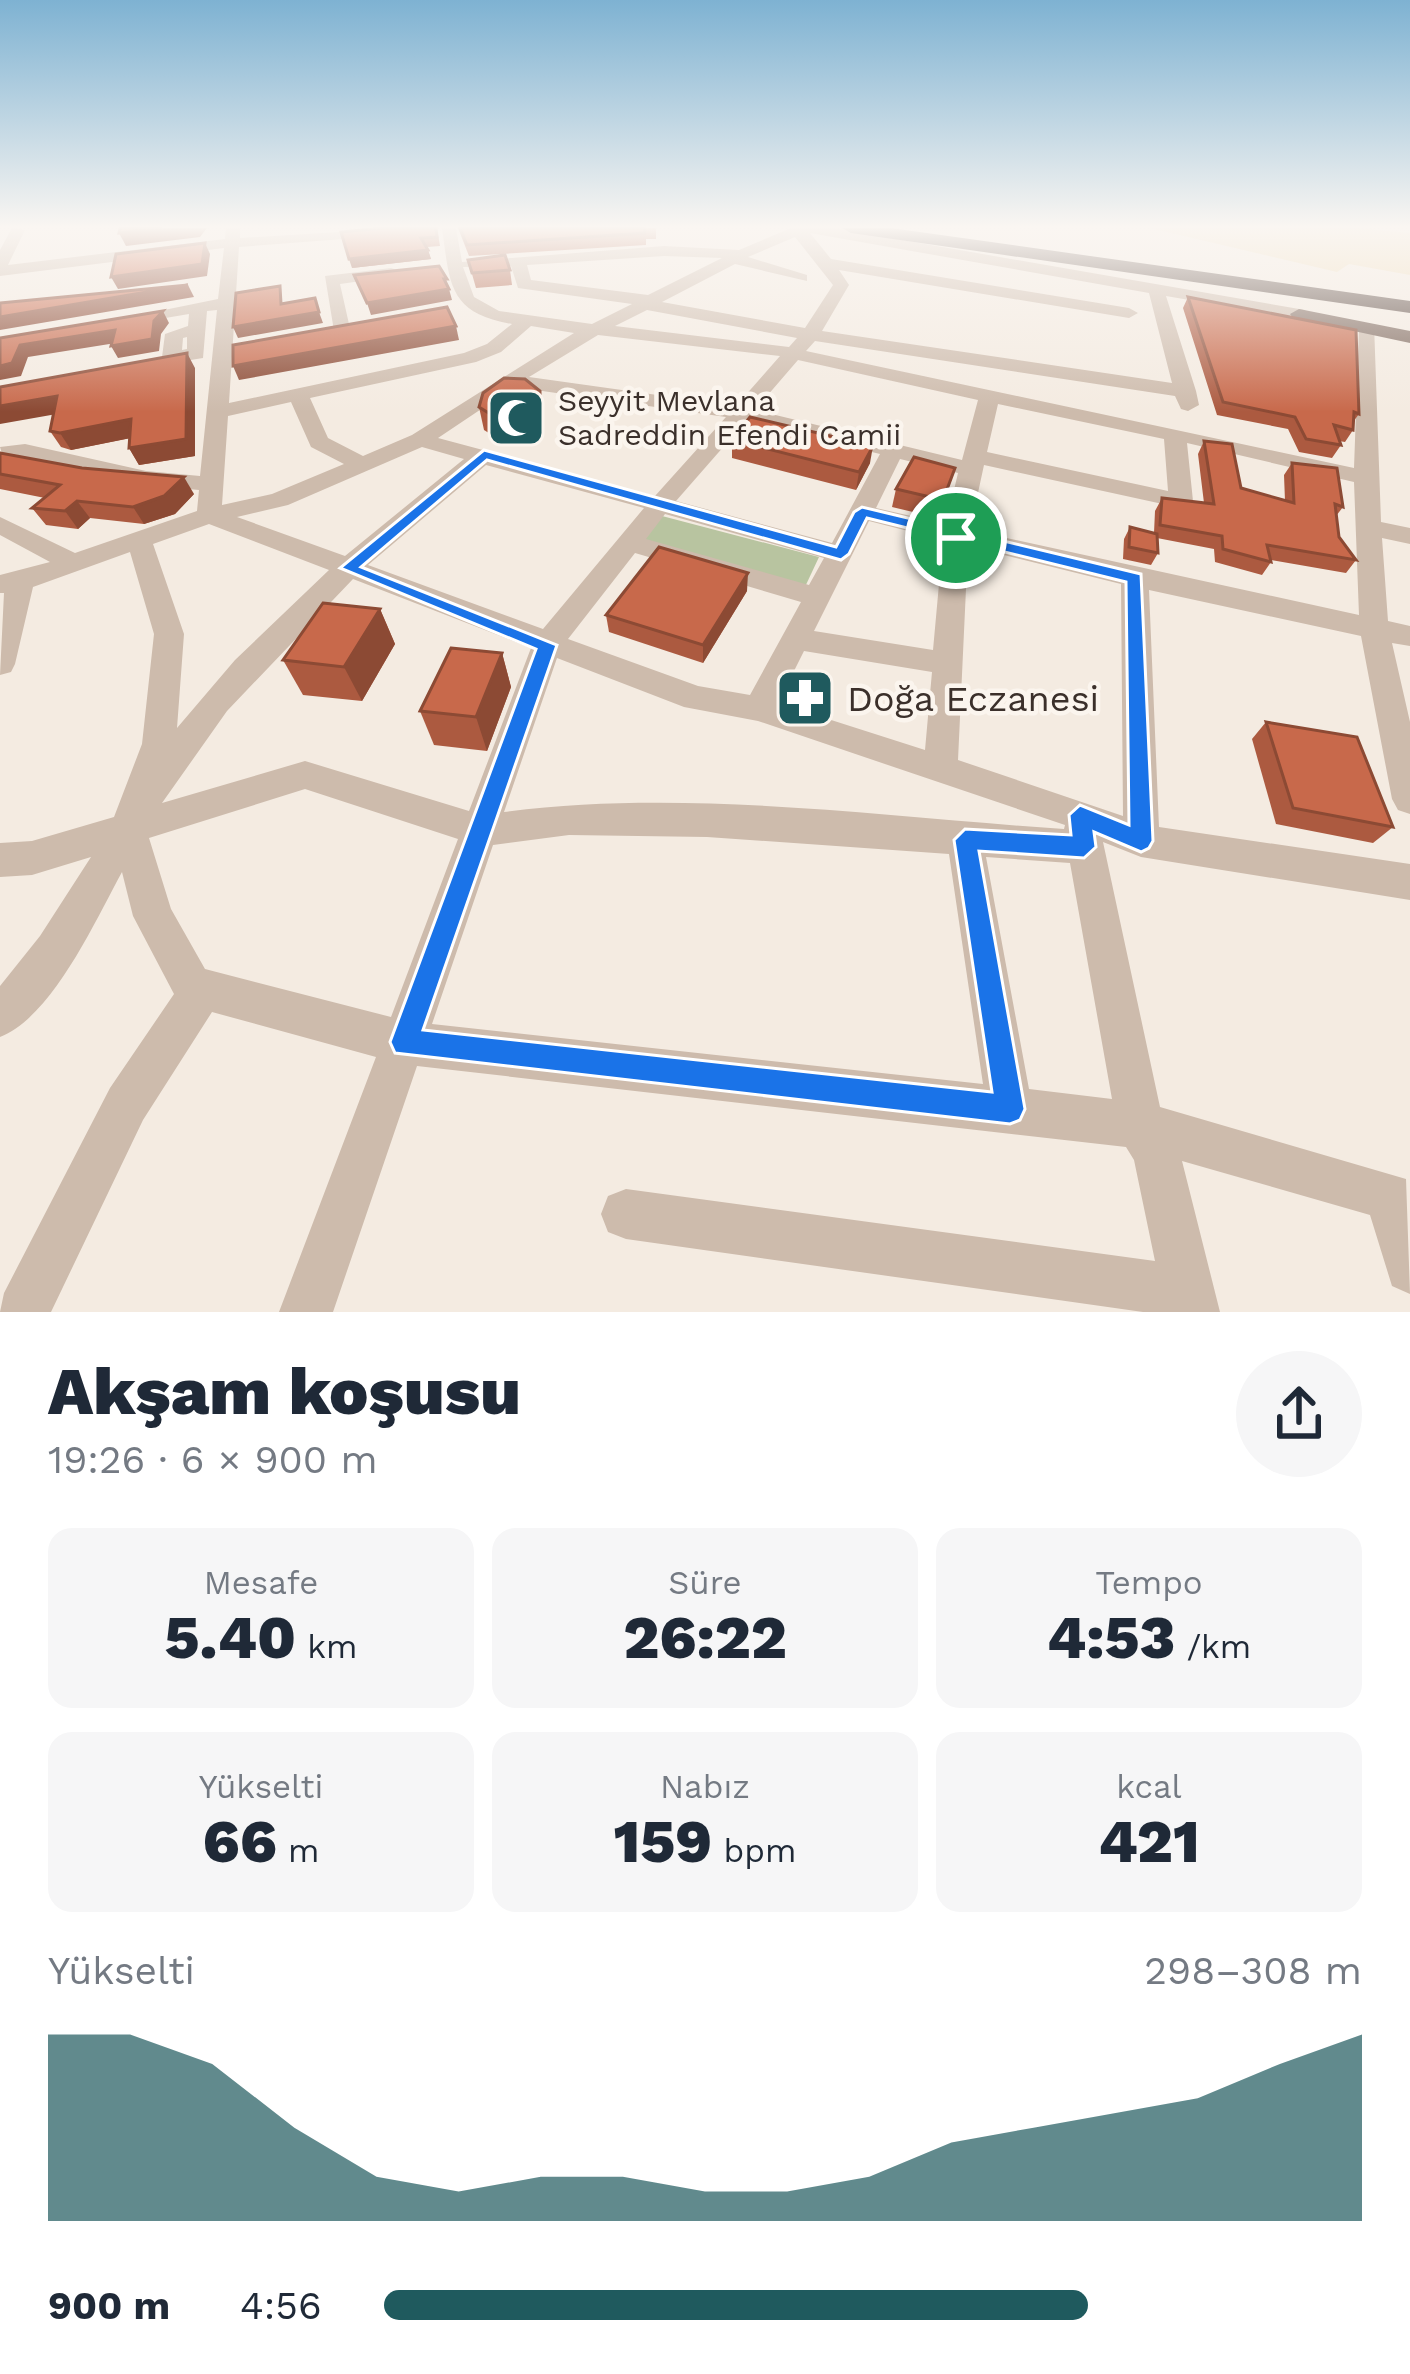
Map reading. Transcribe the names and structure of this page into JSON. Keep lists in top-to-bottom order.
{
  "places": {
    "mosque": ["Seyyit Mevlana Sadreddin Efendi Camii"],
    "pharmacy": ["Doğa Eczanesi"]
  },
  "page": {
    "heading": ["Akşam koşusu", "19:26 · 6 × 900 m"],
    "stats": [
      ["Mesafe", "5.40 km"],
      ["Süre", "26:22"],
      ["Tempo", "4:53 /km"],
      ["Yükselti", "66 m"],
      ["Nabız", "159 bpm"],
      ["kcal", "421"]
    ],
    "chart": ["Yükselti", "298–308 m"],
    "list": [
      {
        "name": "900 m",
        "note": "4:56"
      }
    ]
  }
}
